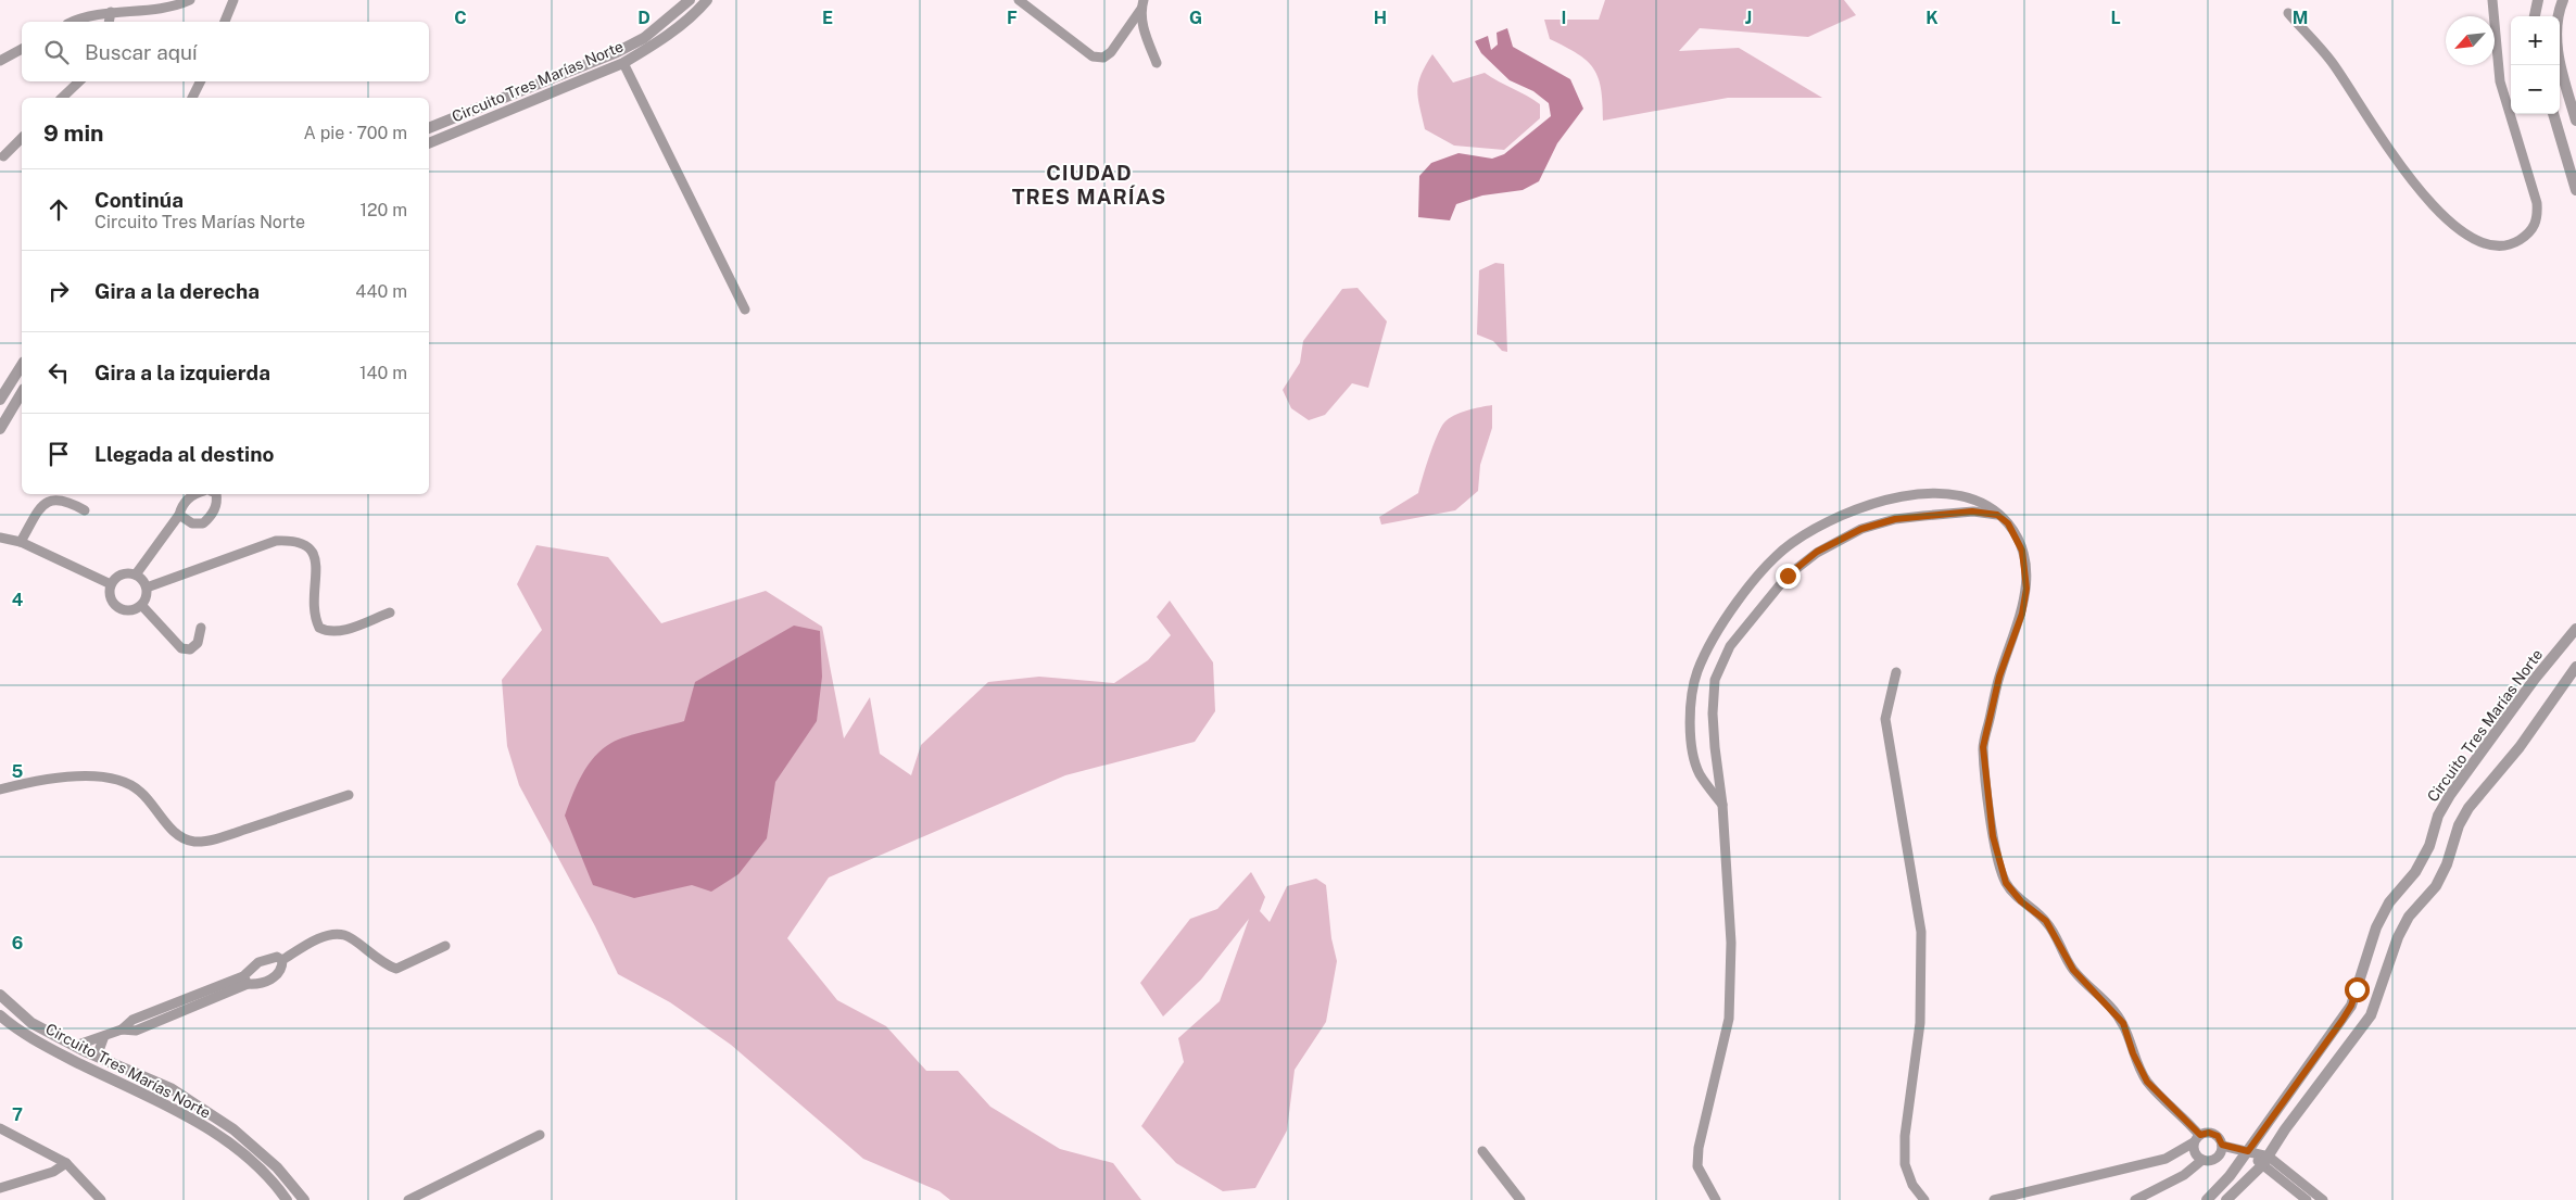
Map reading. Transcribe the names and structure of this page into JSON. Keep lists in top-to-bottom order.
{
  "streets": {
    "street": ["Circuito Tres Marías Norte"]
  },
  "districts": ["CIUDAD TRES MARÍAS"],
  "north": "bottom left",
  "page": {
    "map_buttons": ["+", "−"],
    "search": "Buscar aquí",
    "heading": ["9 min", "A pie · 700 m"],
    "list": [
      ["Continúa", "Circuito Tres Marías Norte", "120 m"],
      ["Gira a la derecha", "440 m"],
      ["Gira a la izquierda", "140 m"],
      "Llegada al destino"
    ]
  },
  "grid": {
    "columns": [
      "C",
      "D",
      "E",
      "F",
      "G",
      "H",
      "I",
      "J",
      "K",
      "L",
      "M"
    ],
    "rows": [
      "4",
      "5",
      "6",
      "7"
    ]
  }
}
